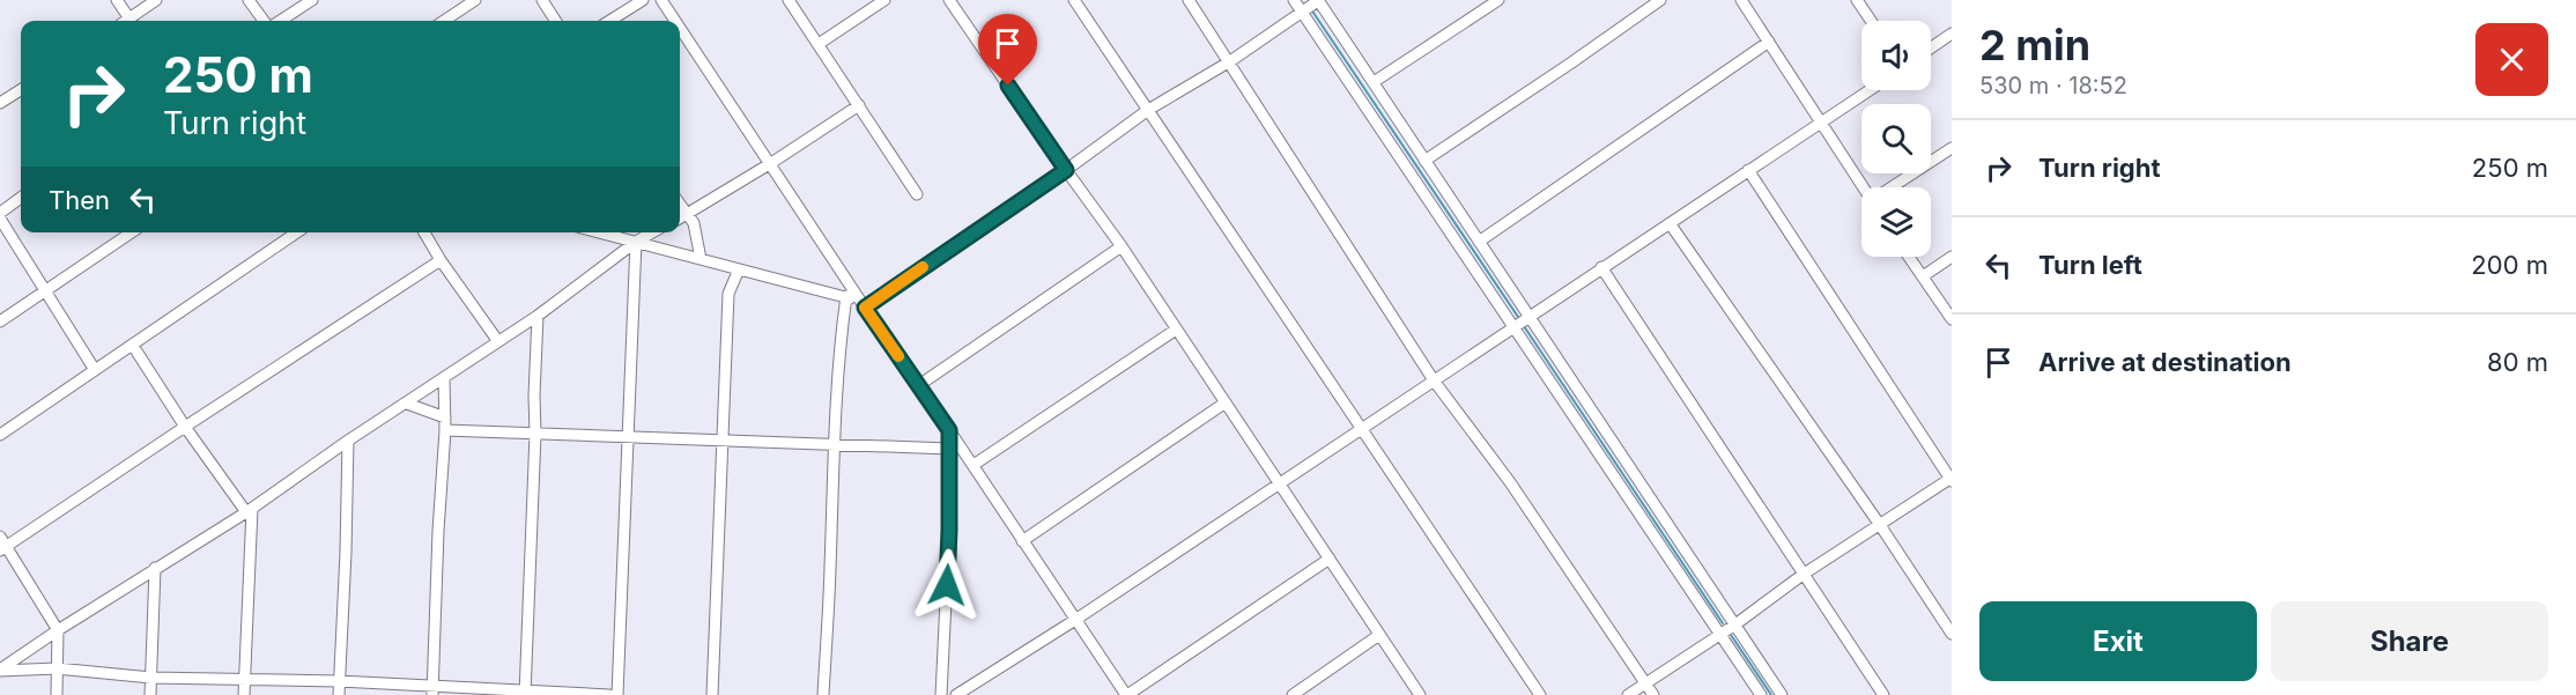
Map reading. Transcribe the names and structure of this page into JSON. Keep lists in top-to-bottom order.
{
  "page": {
    "heading": ["2 min", "530 m · 18:52"],
    "turn": ["250 m", "Turn right"],
    "list": [
      {
        "name": "Turn right",
        "value": "250 m"
      },
      {
        "name": "Turn left",
        "value": "200 m"
      },
      {
        "name": "Arrive at destination",
        "value": "80 m"
      }
    ],
    "then": "Then",
    "buttons": ["Exit", "Share"]
  }
}
